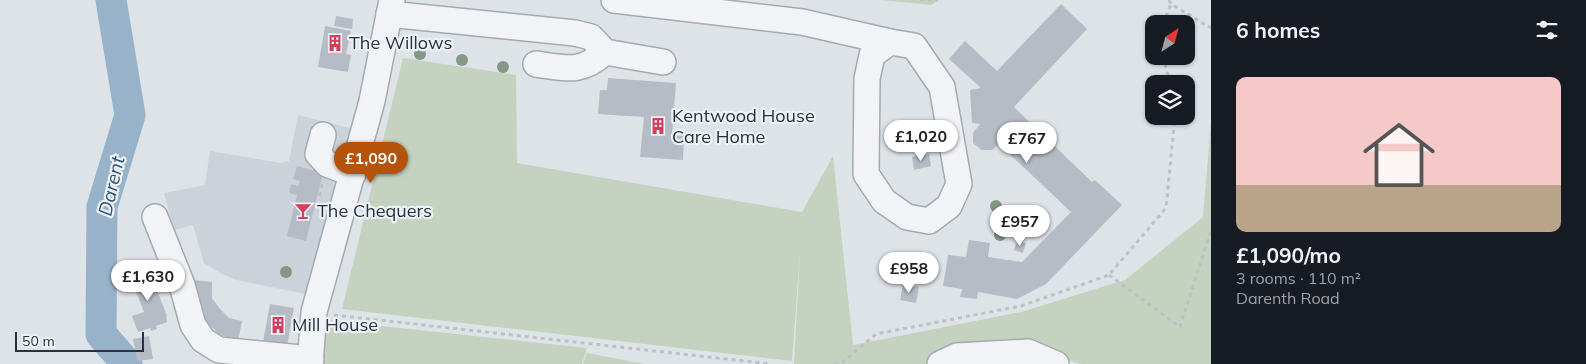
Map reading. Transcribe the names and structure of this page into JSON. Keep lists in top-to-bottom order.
{
  "water": ["Darent"],
  "places": {
    "building": ["The Willows", "Kentwood House Care Home", "Mill House"],
    "bar": ["The Chequers"]
  },
  "scale_bar": "50 m",
  "north": "top right",
  "page": {
    "heading": "6 homes",
    "list": [
      {
        "name": "£1,090/mo",
        "note": "3 rooms · 110 m² · Darenth Road"
      }
    ],
    "price": [
      "£1,020",
      "£767",
      "£1,090",
      "£957",
      "£958",
      "£1,630"
    ],
    "scale": "50 m"
  }
}
